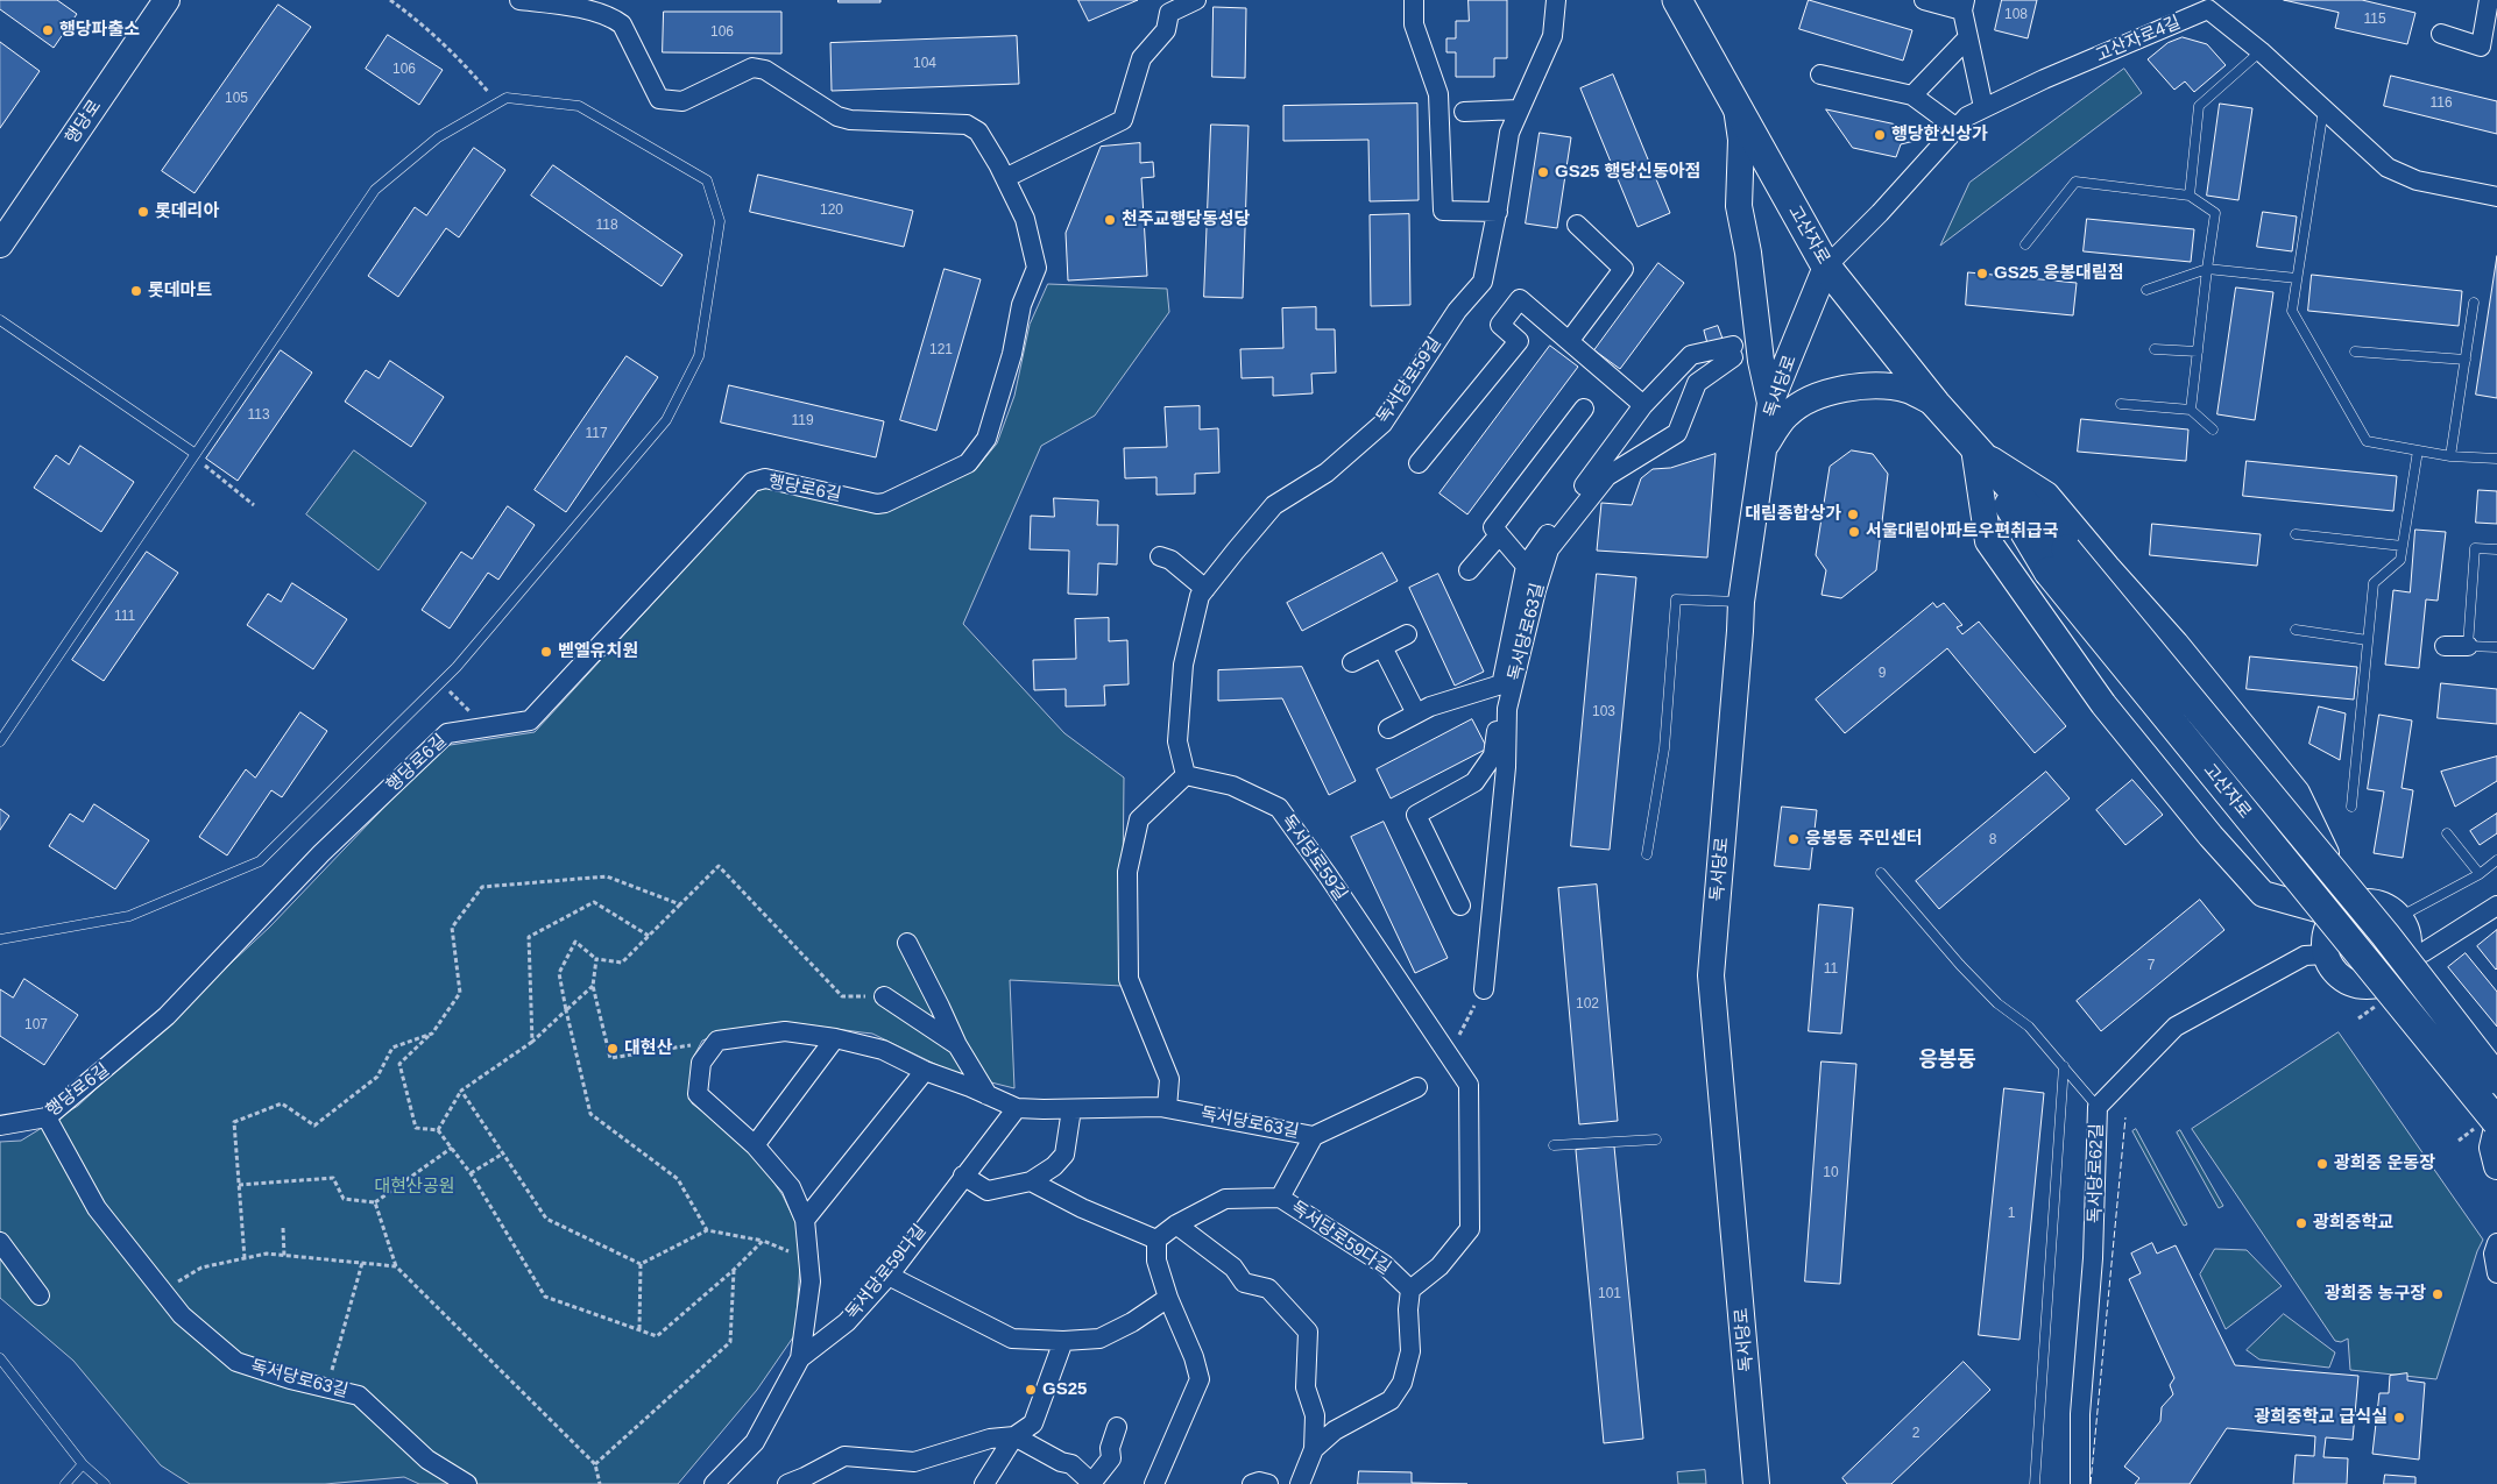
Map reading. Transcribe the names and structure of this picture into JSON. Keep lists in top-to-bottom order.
{
  "streets": {
    "main road": ["행당로", "고산자로", "독서당로"],
    "street": [
      "고산자로4길",
      "독서당로59길",
      "행당로6길",
      "독서당로63길",
      "독서당로62길",
      "독서당로59다길",
      "독서당로59나길"
    ]
  },
  "crossings": [
    ["고산자로4길", "고산자로"],
    ["고산자로4길", "독서당로"],
    ["고산자로", "독서당로"],
    ["독서당로59길", "독서당로59다길"],
    ["행당로6길", "독서당로63길"],
    ["독서당로63길", "독서당로59나길"]
  ],
  "districts": ["응봉동"],
  "parks": ["대현산공원"],
  "places": [
    "행당파출소",
    "행당한신상가",
    "GS25 행당신동아점",
    "롯데리아",
    "천주교행당동성당",
    "GS25 응봉대림점",
    "롯데마트",
    "대림종합상가",
    "서울대림아파트우편취급국",
    "벧엘유치원",
    "응봉동 주민센터",
    "대현산",
    "광희중 운동장",
    "광희중학교",
    "광희중 농구장",
    "GS25",
    "광희중학교 급식실"
  ],
  "house_numbers": [
    "108",
    "115",
    "106",
    "104",
    "106",
    "105",
    "116",
    "120",
    "118",
    "121",
    "113",
    "119",
    "117",
    "111",
    "9",
    "103",
    "8",
    "7",
    "11",
    "102",
    "107",
    "10",
    "1",
    "101",
    "2"
  ]
}
